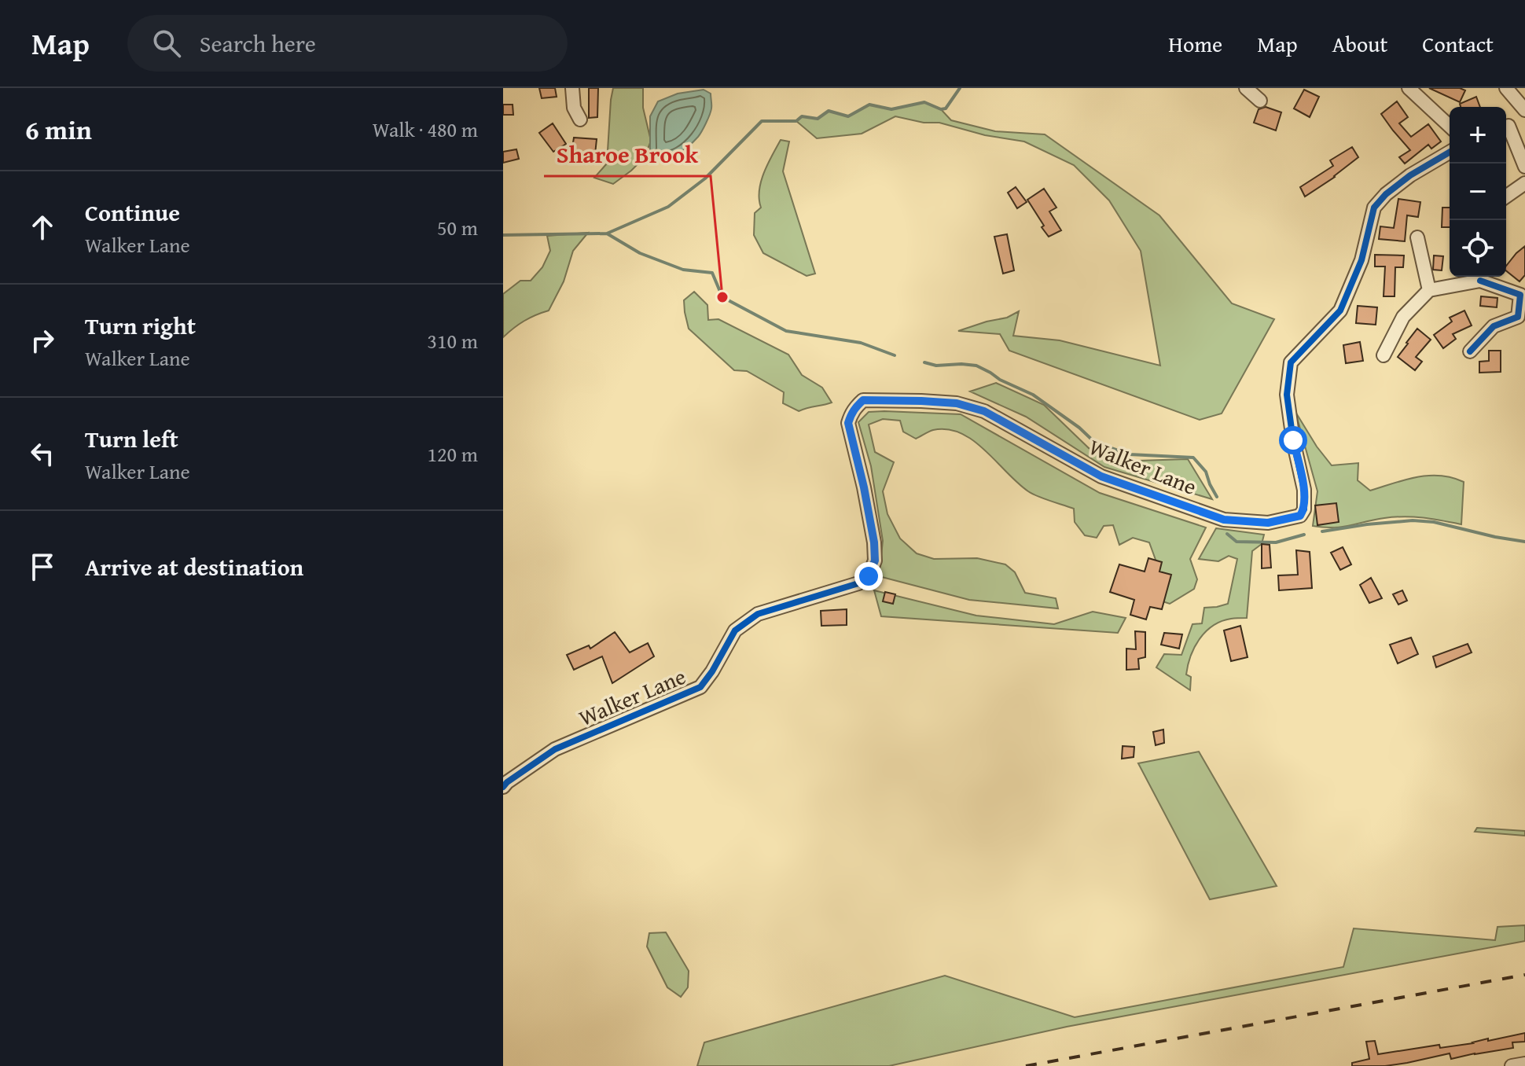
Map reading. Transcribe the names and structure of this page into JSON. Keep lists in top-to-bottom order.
{
  "streets": {
    "street": ["Walker Lane"]
  },
  "places": ["Sharoe Brook"],
  "page": {
    "header": "Map",
    "search": "Search here",
    "nav": [
      "Home",
      "Map",
      "About",
      "Contact"
    ],
    "heading": ["6 min", "Walk · 480 m"],
    "map_buttons": ["+", "−"],
    "list": [
      ["Continue", "Walker Lane", "50 m"],
      ["Turn right", "Walker Lane", "310 m"],
      ["Turn left", "Walker Lane", "120 m"],
      "Arrive at destination"
    ]
  }
}
